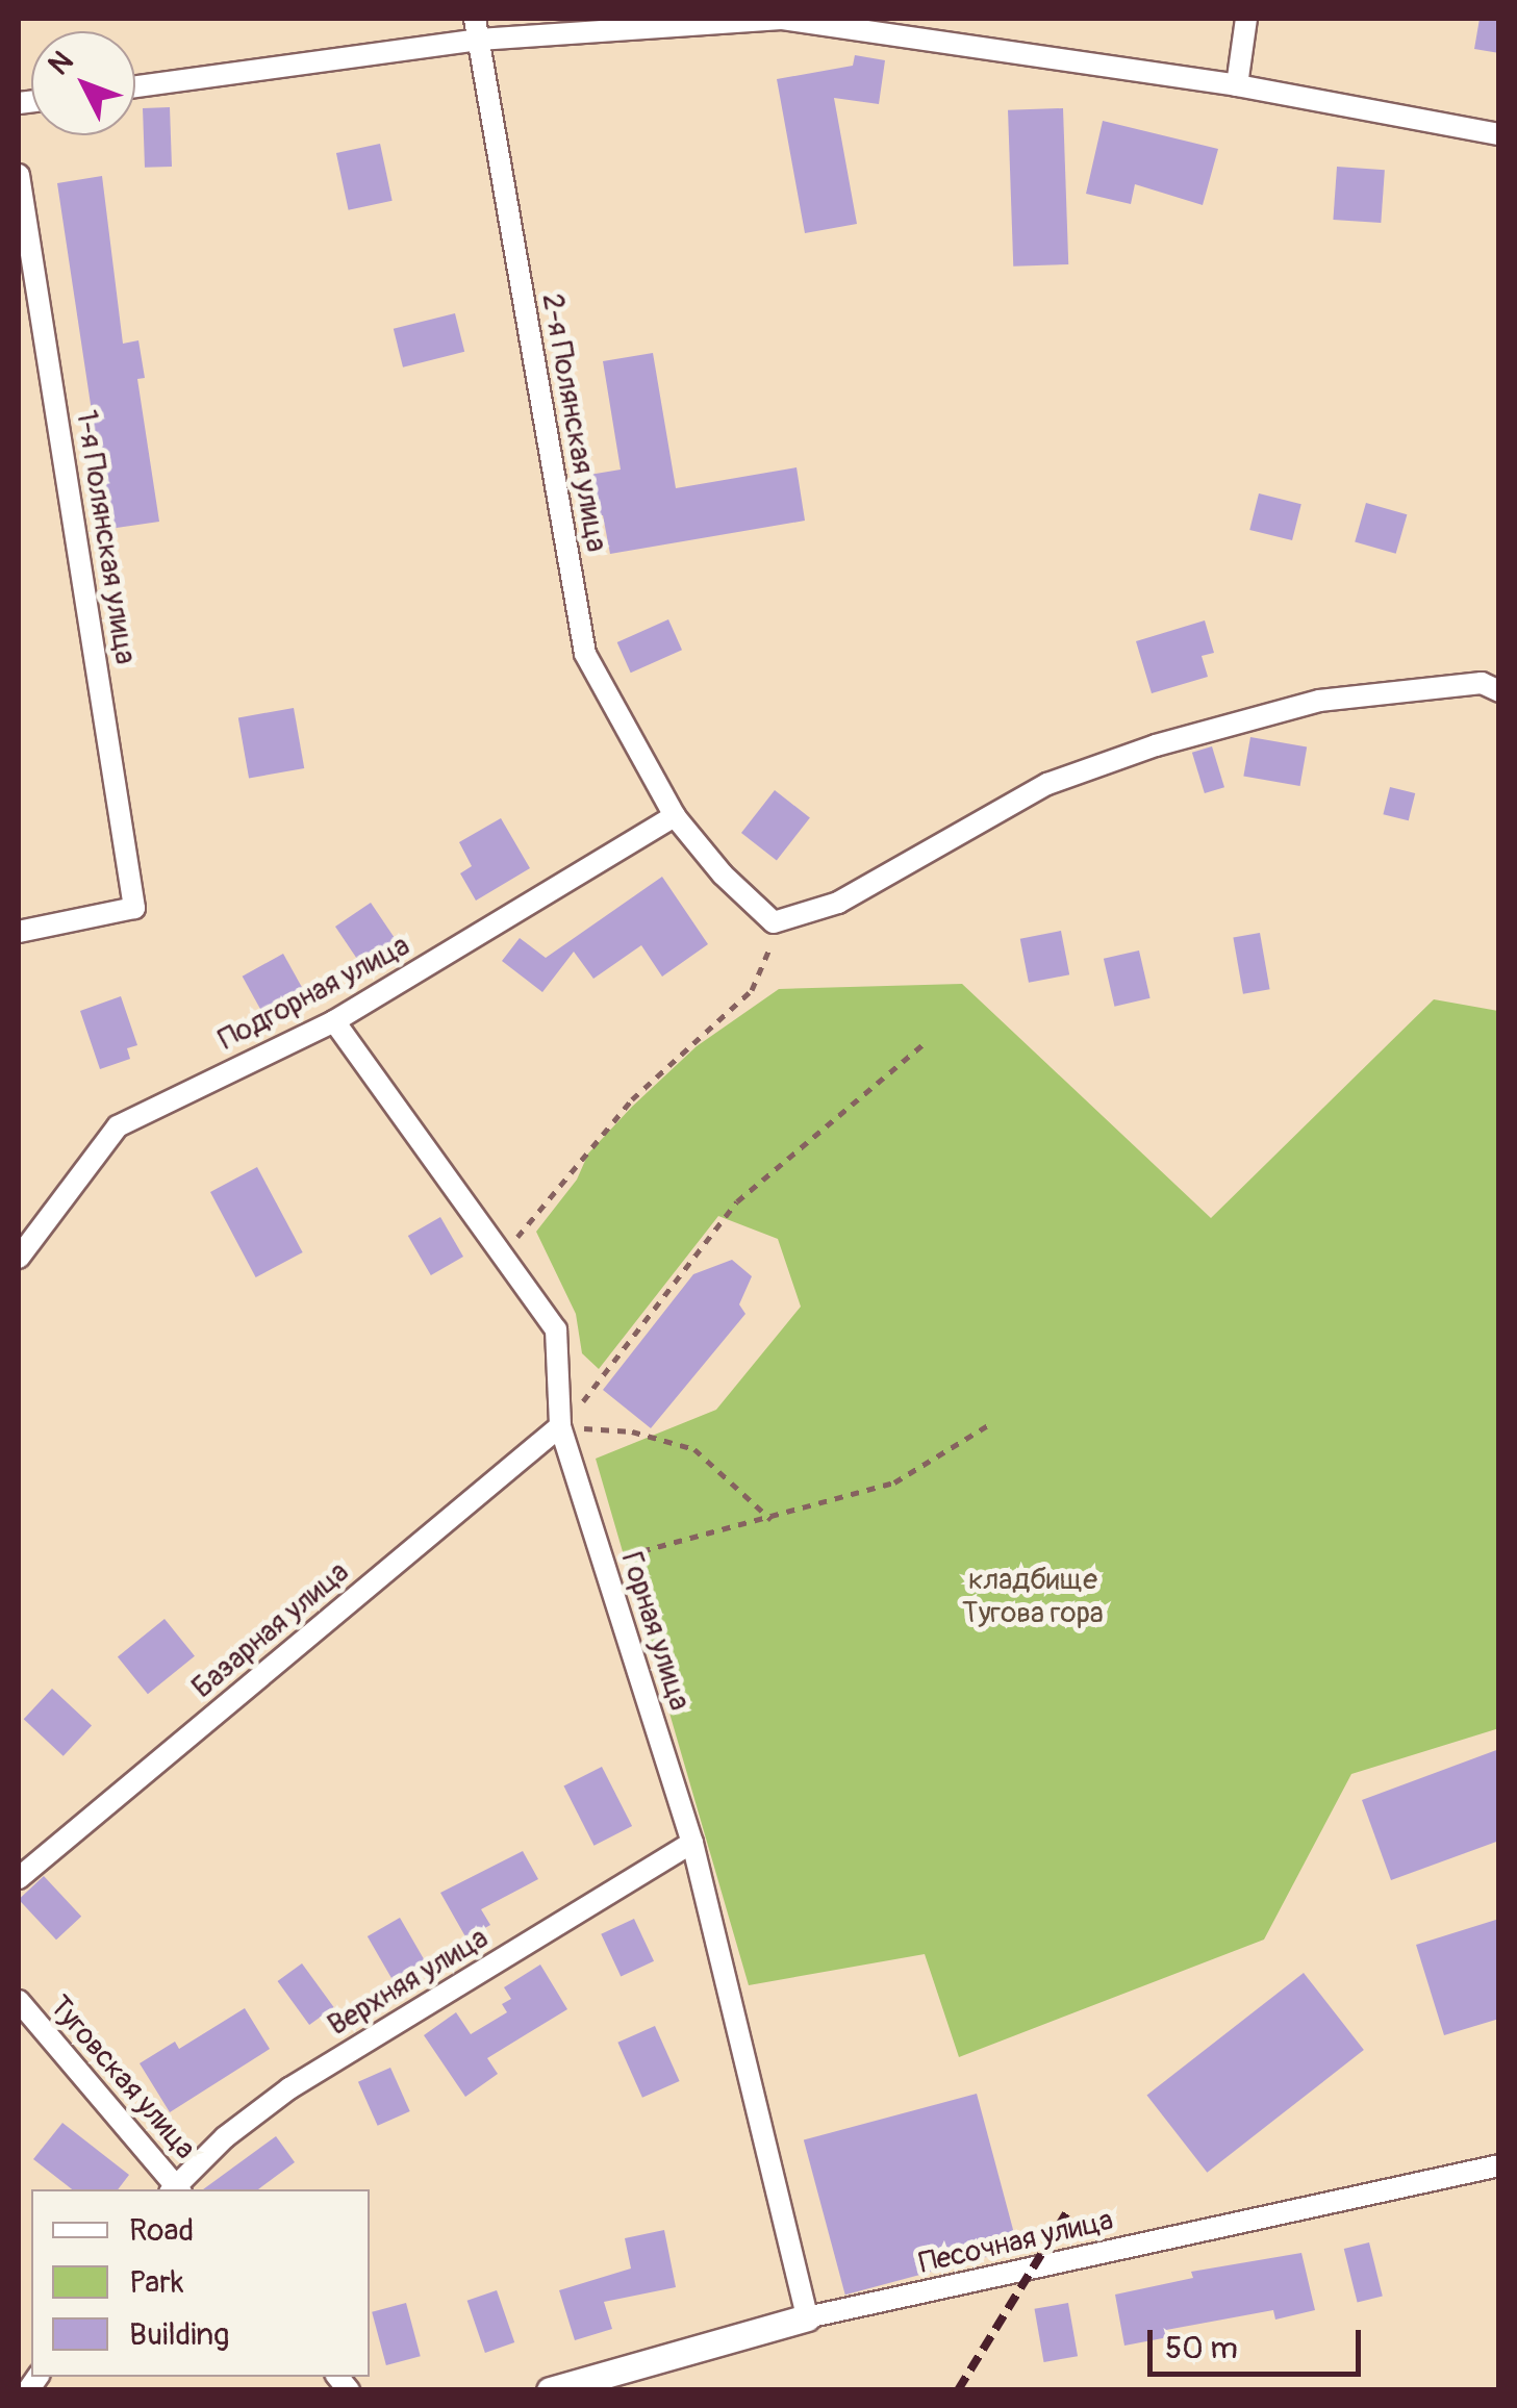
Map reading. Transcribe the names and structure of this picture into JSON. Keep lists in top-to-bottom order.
{
  "streets": {
    "street": [
      "2-я Полянская улица",
      "1-я Полянская улица",
      "Подгорная улица",
      "Базарная улица",
      "Горная улица",
      "Верхняя улица",
      "Туговская улица",
      "Песочная улица"
    ]
  },
  "crossings": [
    ["2-я Полянская улица", "Подгорная улица"],
    ["Подгорная улица", "Горная улица"],
    ["Базарная улица", "Горная улица"],
    ["Горная улица", "Верхняя улица"],
    ["Горная улица", "Песочная улица"],
    ["Верхняя улица", "Туговская улица"]
  ],
  "parks": ["кладбище Тугова гора"],
  "legend": ["Road", "Park", "Building"],
  "scale_bar": "50 m",
  "north": "top left"
}
